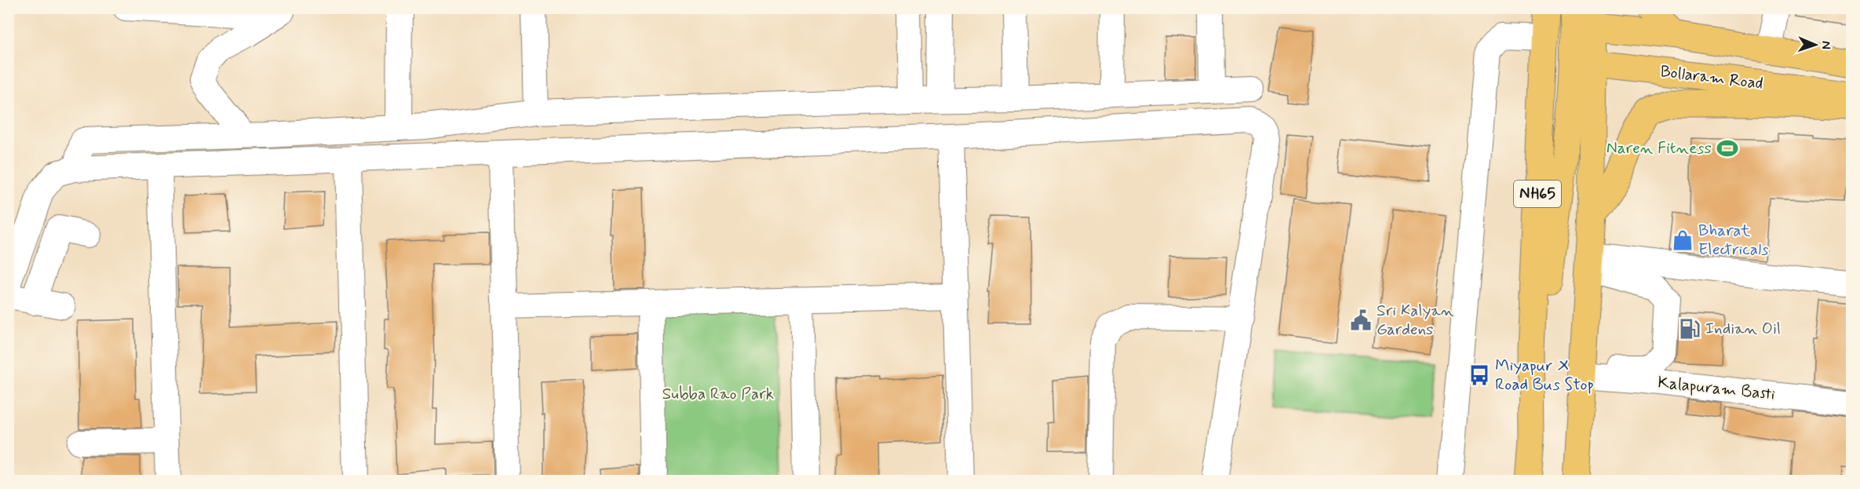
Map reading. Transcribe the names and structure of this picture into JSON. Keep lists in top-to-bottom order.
{
  "streets": {
    "main road": ["Bollaram Road", "NH65"],
    "street": ["Kalapuram Basti"]
  },
  "parks": ["Subba Rao Park"],
  "places": {
    "sports": ["Naren Fitness"],
    "shop": ["Bharat Electricals"],
    "public building": ["Sri Kalyan Gardens"],
    "fuel station": ["Indian Oil"],
    "bus stop": ["Miyapur X Road Bus Stop"]
  },
  "north": "right"
}
